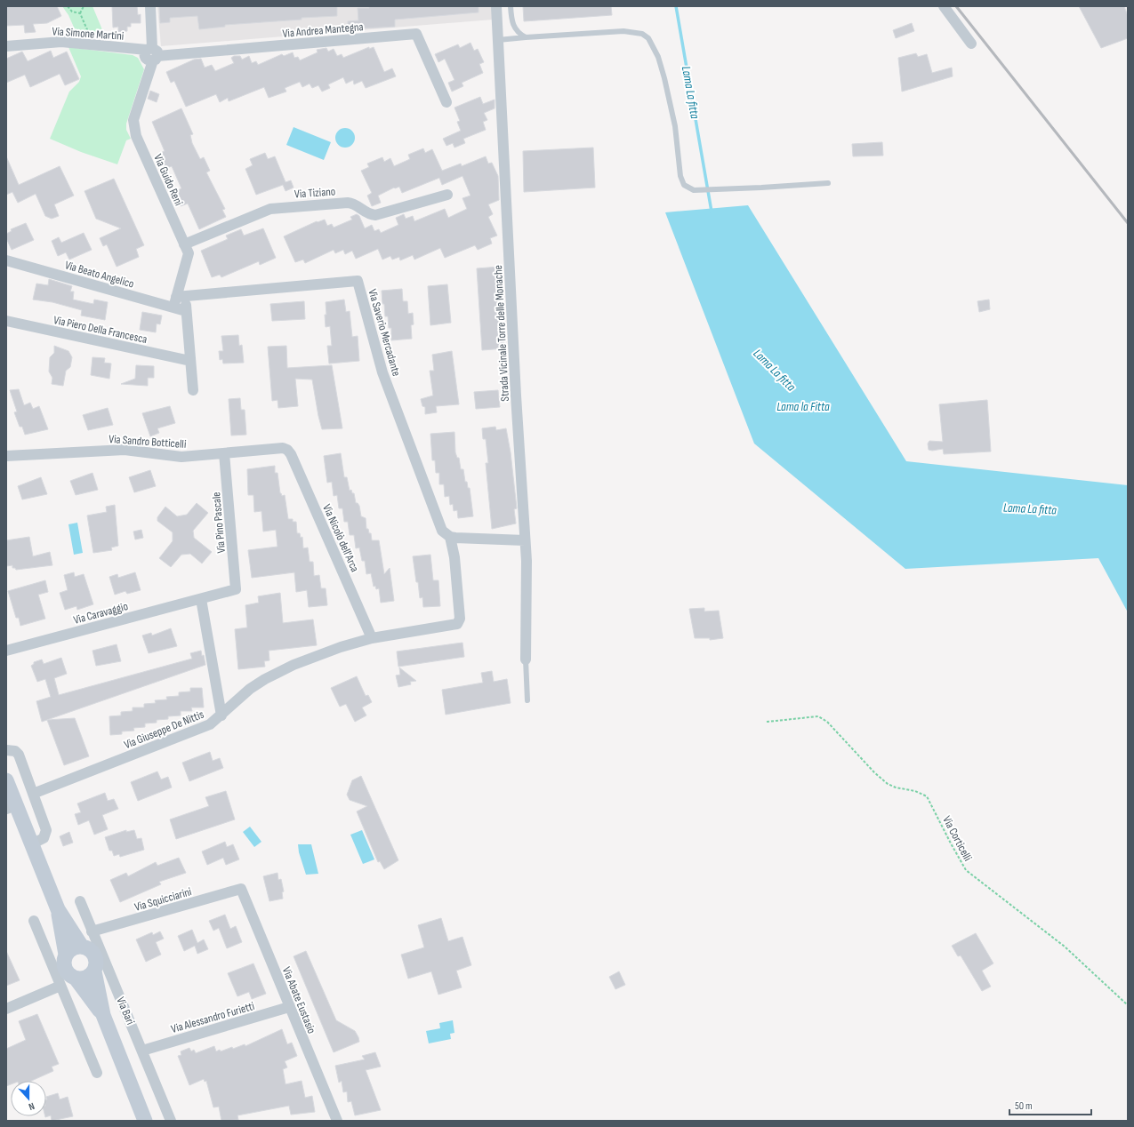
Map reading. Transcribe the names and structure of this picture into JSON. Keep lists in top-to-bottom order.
{
  "streets": {
    "main road": ["Via Bari"],
    "street": [
      "Via Andrea Mantegna",
      "Via Simone Martini",
      "Via Guido Reni",
      "Via Tiziano",
      "Via Beato Angelico",
      "Via Piero Della Francesca",
      "Via Saverio Mercadante",
      "Strada Vicinale Torre delle Monache",
      "Via Sandro Botticelli",
      "Via Pino Pascale",
      "Via Nicolò dell'Arca",
      "Via Caravaggio",
      "Via Giuseppe De Nittis",
      "Via Squicciarini",
      "Via Abate Eustasio",
      "Via Alessandro Furietti"
    ],
    "path": ["Via Corticelli"]
  },
  "crossings": [
    ["Via Andrea Mantegna", "Via Simone Martini"],
    ["Via Andrea Mantegna", "Via Guido Reni"],
    ["Via Simone Martini", "Via Guido Reni"],
    ["Via Guido Reni", "Via Tiziano"],
    ["Via Guido Reni", "Via Beato Angelico"],
    ["Via Guido Reni", "Via Saverio Mercadante"],
    ["Via Beato Angelico", "Via Piero Della Francesca"],
    ["Via Beato Angelico", "Via Saverio Mercadante"],
    ["Via Sandro Botticelli", "Via Pino Pascale"],
    ["Via Sandro Botticelli", "Via Nicolò dell'Arca"],
    ["Via Pino Pascale", "Via Caravaggio"],
    ["Via Nicolò dell'Arca", "Via Giuseppe De Nittis"],
    ["Via Squicciarini", "Via Abate Eustasio"],
    ["Via Squicciarini", "Via Bari"],
    ["Via Abate Eustasio", "Via Alessandro Furietti"],
    ["Via Bari", "Via Alessandro Furietti"]
  ],
  "water": ["Lama La fitta", "Lama la Fitta"],
  "scale_bar": "50 m",
  "north": "bottom"
}
